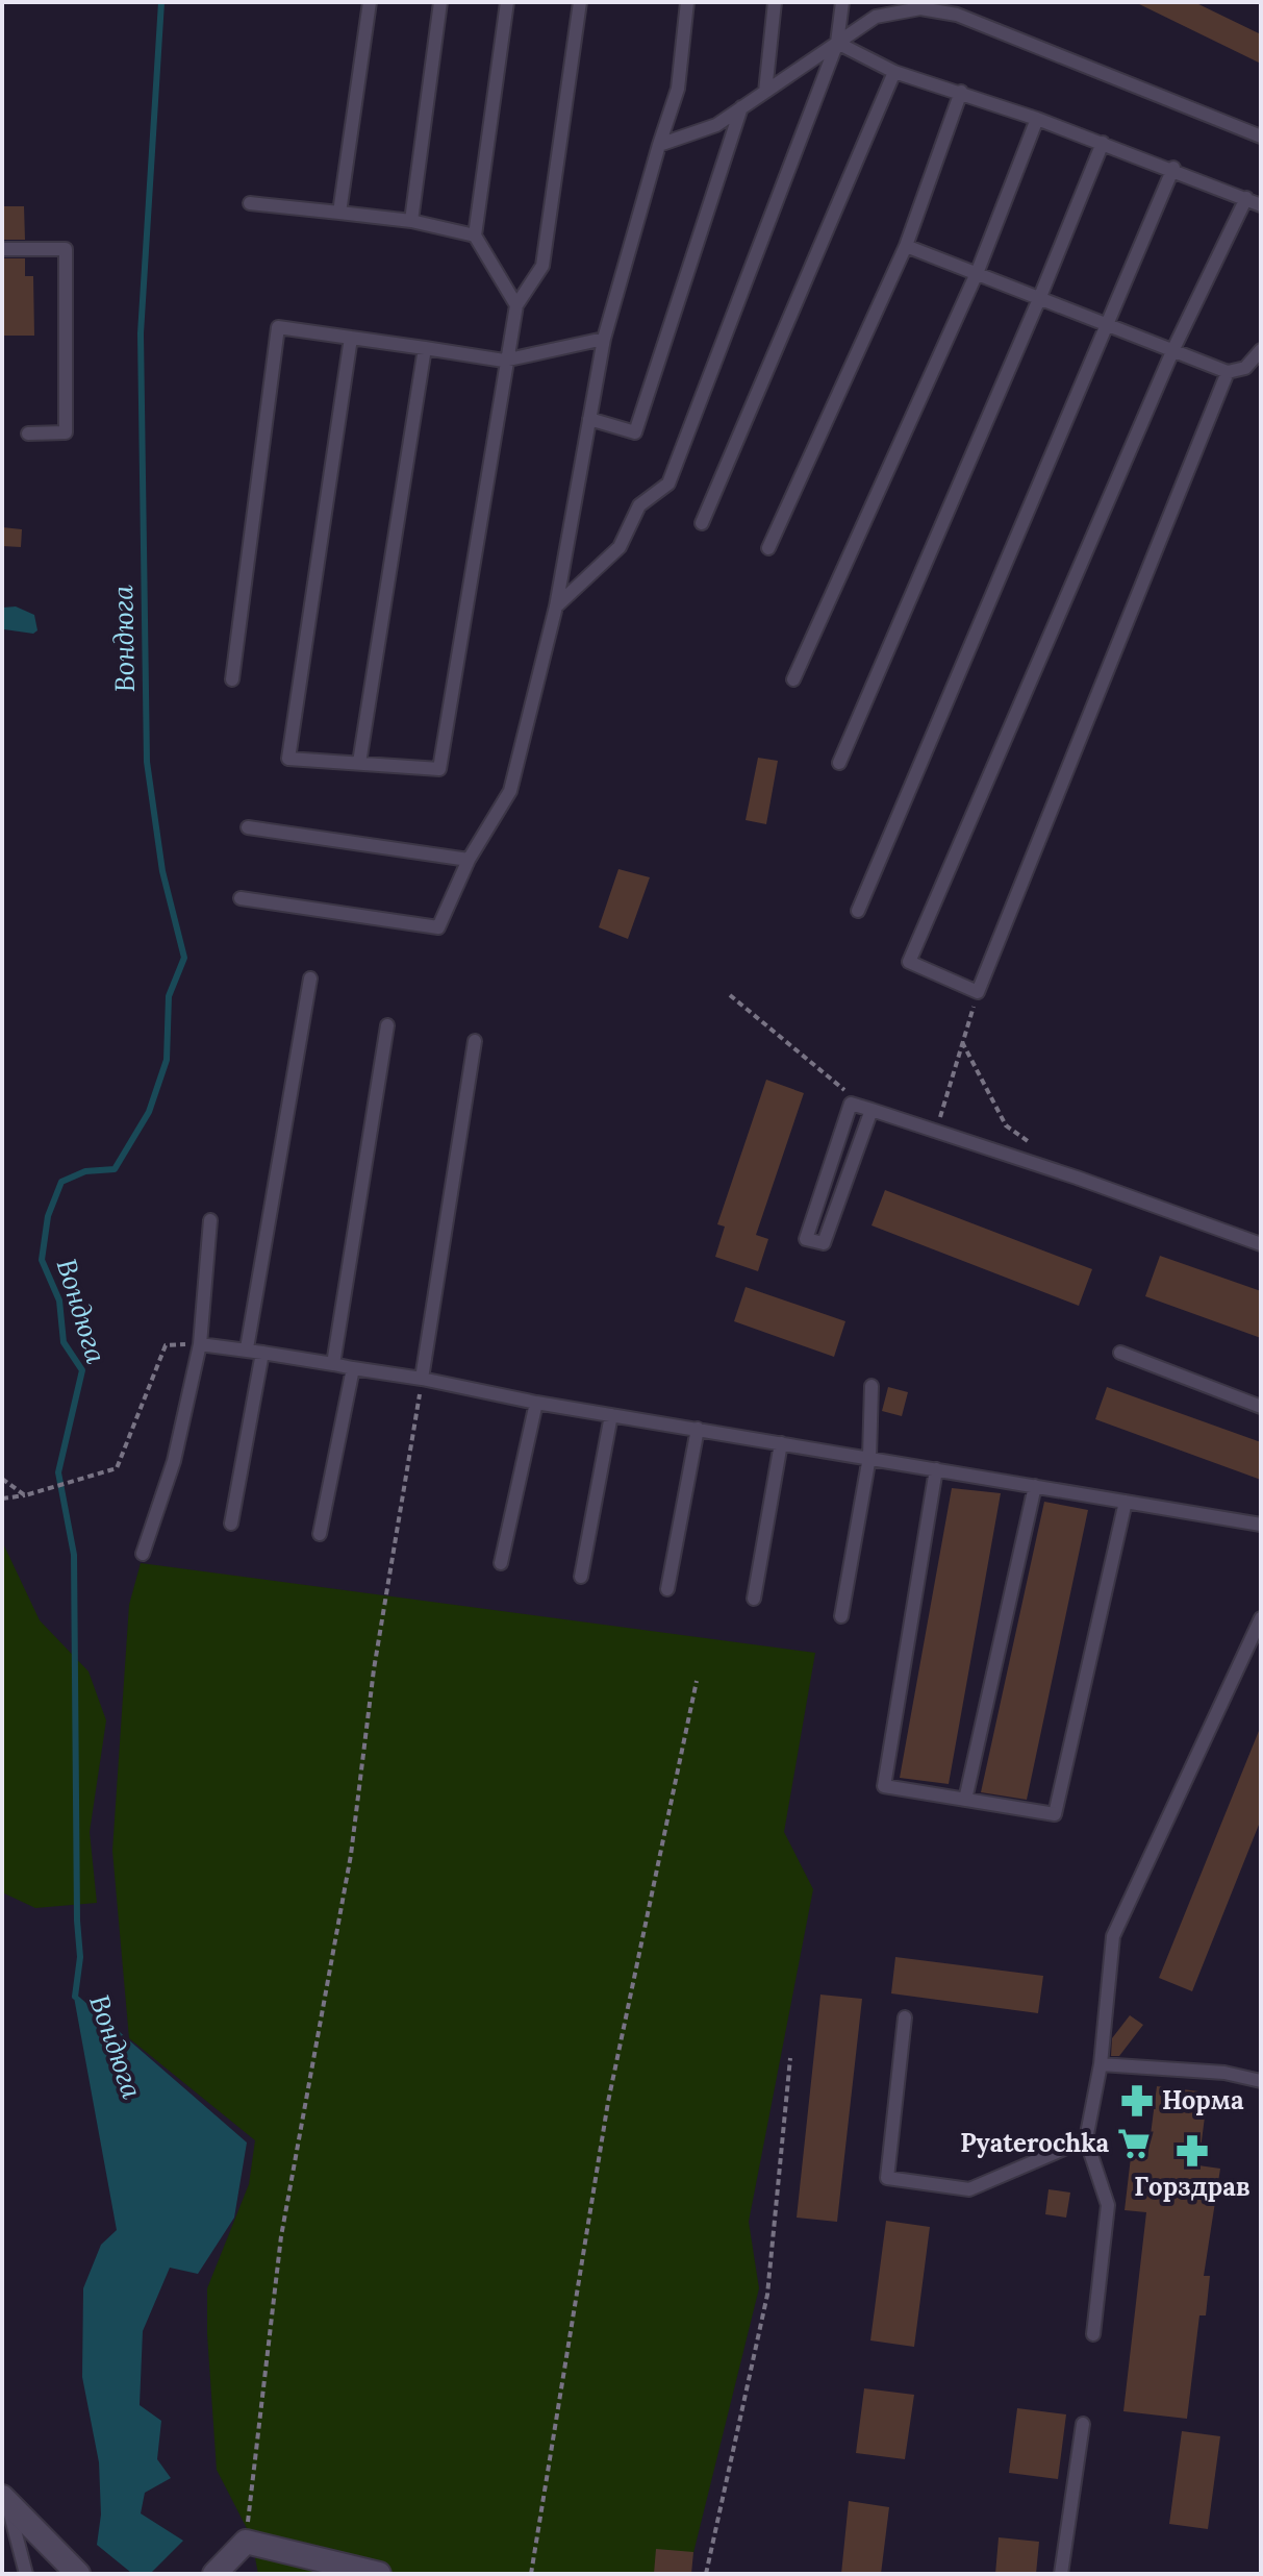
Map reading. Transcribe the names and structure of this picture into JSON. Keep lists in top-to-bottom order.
{
  "water": ["Вондюга"],
  "places": {
    "pharmacy": ["Норма", "Горздрав"],
    "supermarket": ["Pyaterochka"]
  }
}
